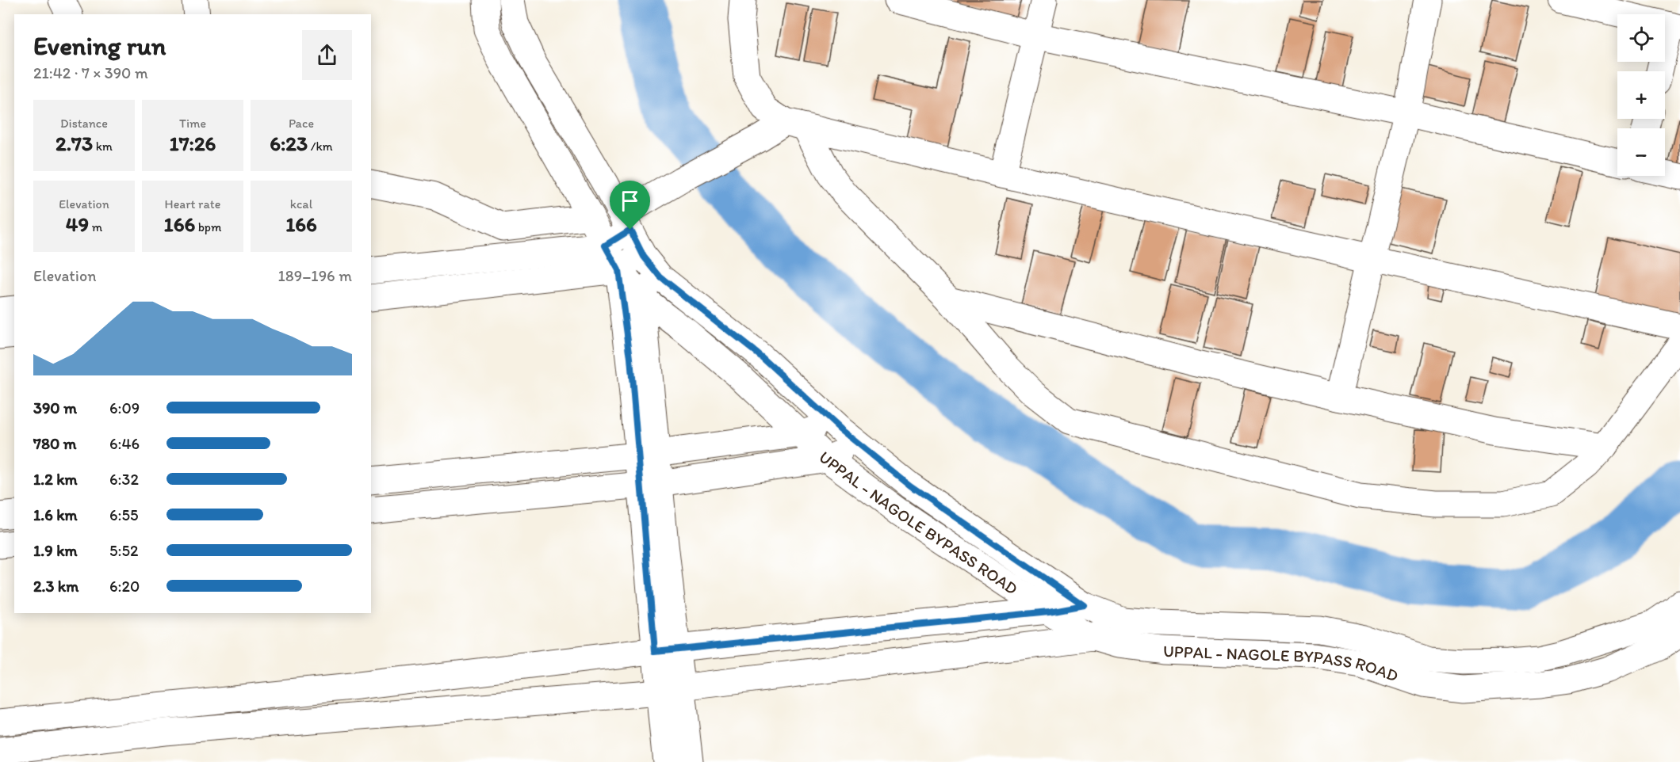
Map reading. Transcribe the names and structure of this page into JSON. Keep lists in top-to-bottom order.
{
  "streets": {
    "street": ["UPPAL - NAGOLE BYPASS ROAD"]
  },
  "page": {
    "map_buttons": ["+", "−"],
    "heading": ["Evening run", "21:42 · 7 × 390 m"],
    "stats": [
      ["Distance", "2.73 km"],
      ["Time", "17:26"],
      ["Pace", "6:23 /km"],
      ["Elevation", "49 m"],
      ["Heart rate", "166 bpm"],
      ["kcal", "166"]
    ],
    "chart": ["Elevation", "189–196 m"],
    "list": [
      {
        "name": "390 m",
        "note": "6:09"
      },
      {
        "name": "780 m",
        "note": "6:46"
      },
      {
        "name": "1.2 km",
        "note": "6:32"
      },
      {
        "name": "1.6 km",
        "note": "6:55"
      },
      {
        "name": "1.9 km",
        "note": "5:52"
      },
      {
        "name": "2.3 km",
        "note": "6:20"
      }
    ]
  }
}
